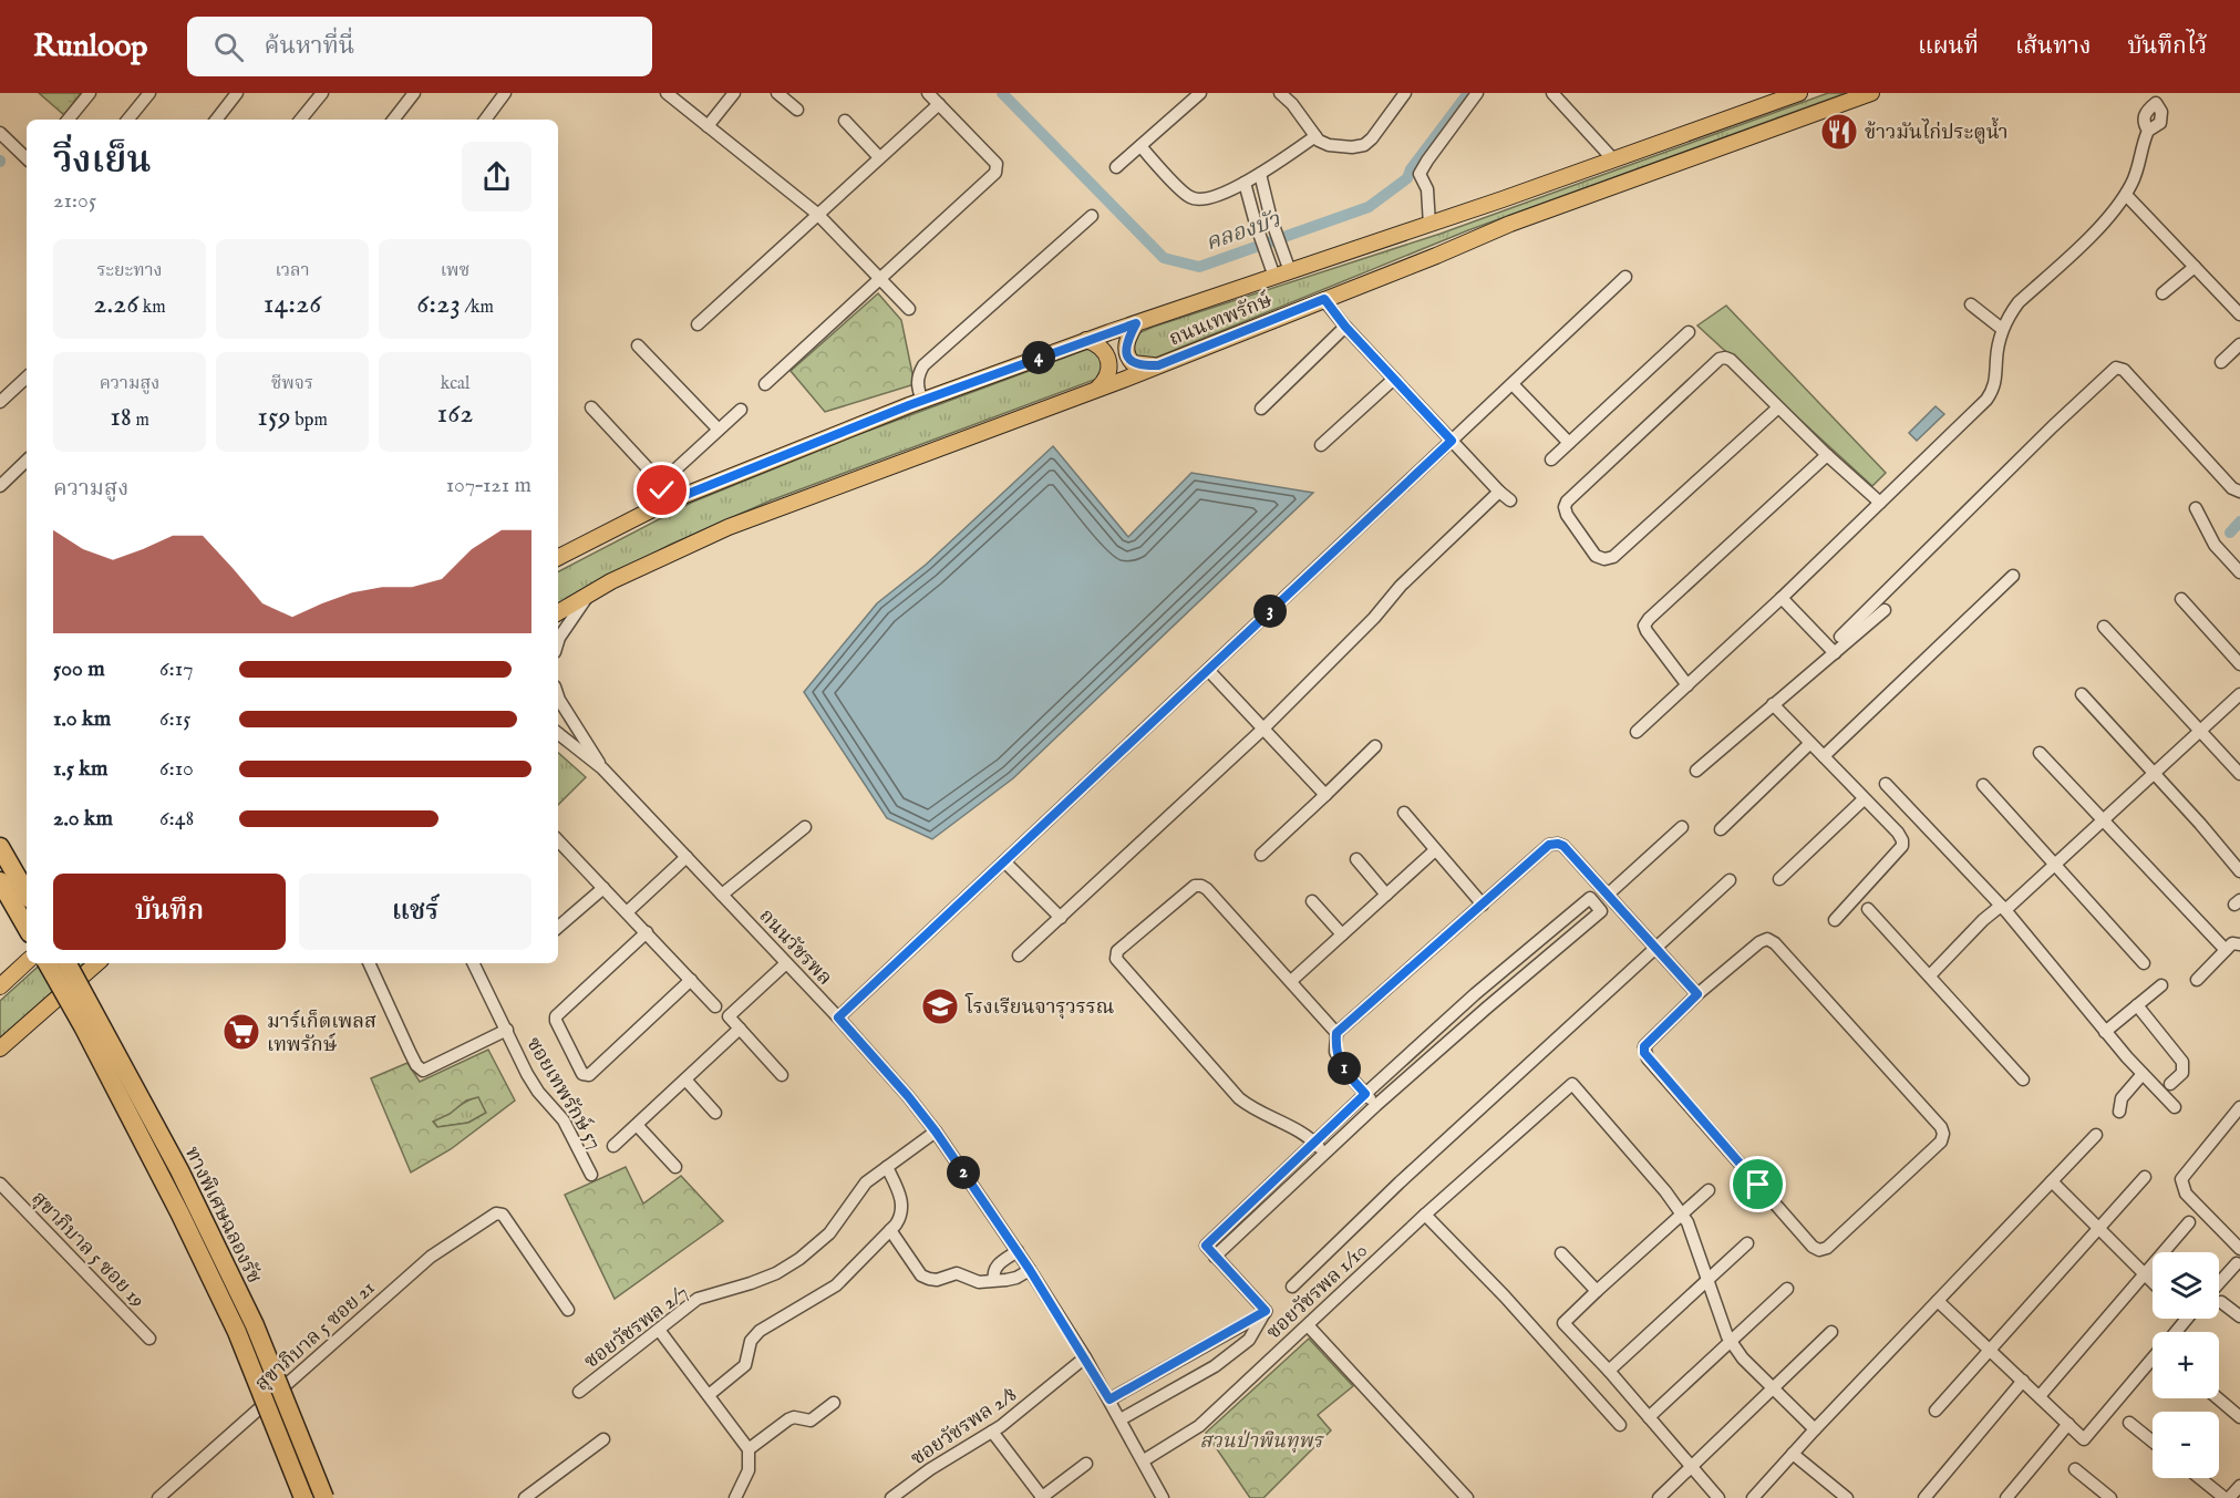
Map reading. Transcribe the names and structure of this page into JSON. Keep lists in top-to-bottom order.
{
  "streets": {
    "highway": ["ทางพิเศษฉลองรัช"],
    "main road": ["ถนนเทพรักษ์"],
    "street": [
      "ถนนวัชรพล",
      "ซอยเทพรักษ์ 57",
      "สุขาภิบาล 5 ซอย 19",
      "ซอยวัชรพล 1/10",
      "ซอยวัชรพล 2/7",
      "สุขาภิบาล 5 ซอย 21",
      "ซอยวัชรพล 2/8"
    ]
  },
  "crossings": [
    ["ถนนวัชรพล", "ซอยวัชรพล 1/10"],
    ["ถนนวัชรพล", "ซอยวัชรพล 2/7"],
    ["ถนนวัชรพล", "ซอยวัชรพล 2/8"]
  ],
  "water": ["คลองบัว"],
  "parks": ["สวนป่าพินทุพร"],
  "places": {
    "restaurant": ["ข้าวมันไก่ประตูน้ำ"],
    "school or university": ["โรงเรียนจารุวรรณ"],
    "supermarket": ["มาร์เก็ตเพลส เทพรักษ์"]
  },
  "page": {
    "header": "Runloop",
    "search": "ค้นหาที่นี่",
    "nav": ["แผนที่", "เส้นทาง", "บันทึกไว้"],
    "heading": ["วิ่งเย็น", "21:05"],
    "stats": [
      ["ระยะทาง", "2.26 km"],
      ["เวลา", "14:26"],
      ["เพซ", "6:23 /km"],
      ["ความสูง", "18 m"],
      ["ชีพจร", "159 bpm"],
      ["kcal", "162"]
    ],
    "pins": [
      "4",
      "3",
      "1",
      "2"
    ],
    "chart": ["ความสูง", "107–121 m"],
    "list": [
      {
        "name": "500 m",
        "note": "6:17"
      },
      {
        "name": "1.0 km",
        "note": "6:15"
      },
      {
        "name": "1.5 km",
        "note": "6:10"
      },
      {
        "name": "2.0 km",
        "note": "6:48"
      }
    ],
    "buttons": ["บันทึก", "แชร์"],
    "map_buttons": ["+", "−"]
  }
}
